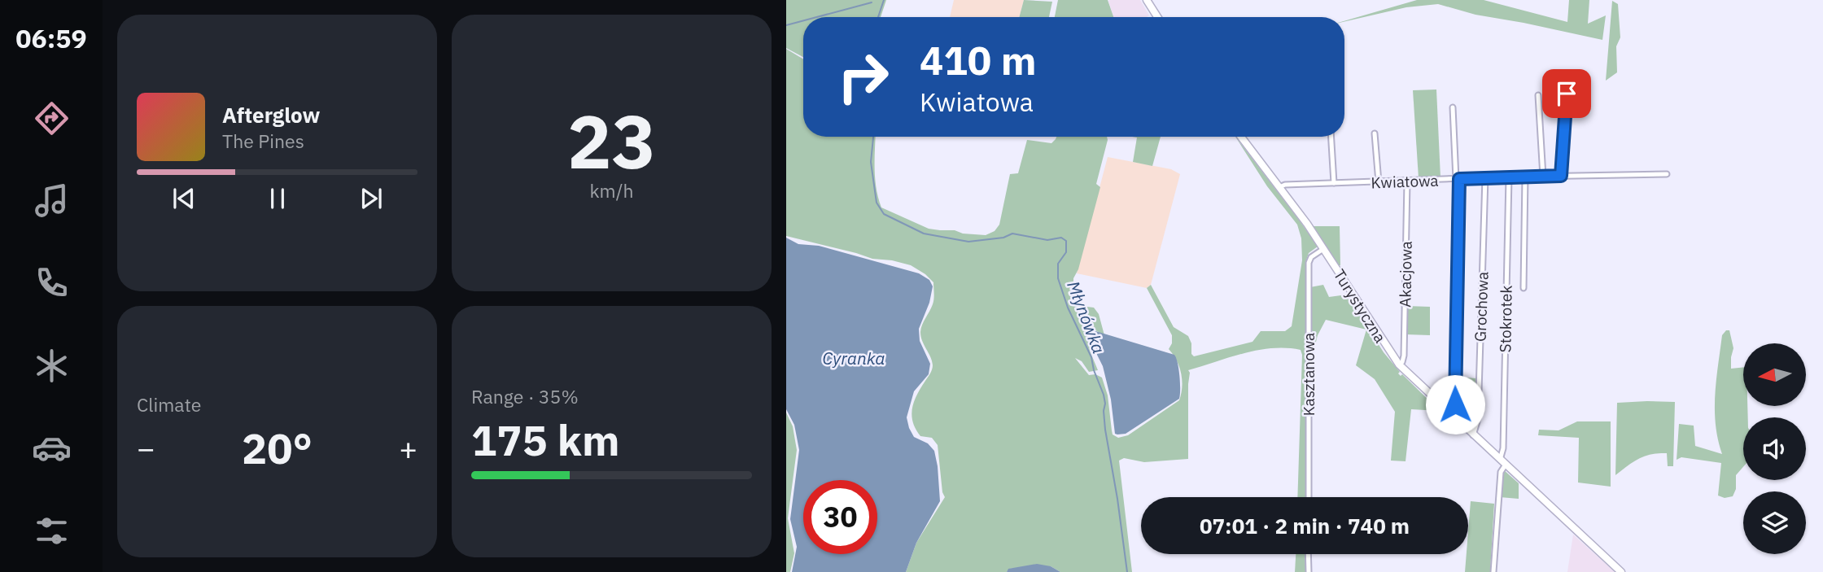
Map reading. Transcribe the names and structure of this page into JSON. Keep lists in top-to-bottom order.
{
  "streets": {
    "main road": ["Turystyczna"],
    "street": [
      "Kwiatowa",
      "Akacjowa",
      "Grochowa",
      "Stokrotek",
      "Kasztanowa"
    ]
  },
  "crossings": [
    ["Kwiatowa", "Akacjowa"],
    ["Kwiatowa", "Turystyczna"],
    ["Kwiatowa", "Grochowa"],
    ["Kwiatowa", "Stokrotek"],
    ["Akacjowa", "Turystyczna"],
    ["Turystyczna", "Grochowa"],
    ["Turystyczna", "Stokrotek"],
    ["Turystyczna", "Kasztanowa"]
  ],
  "water": ["Młynówka", "Cyranka"],
  "north": "left",
  "page": {
    "tabs": "06:59",
    "tile": [
      ["23", "km/h"],
      "Climate",
      ["Range · 35%", "175 km"]
    ],
    "turn": ["410 m", "Kwiatowa"],
    "song": ["Afterglow", "The Pines"],
    "heat": ["−", "20°", "+"],
    "limit": "30",
    "trip": "07:01 · 2 min · 740 m"
  }
}
